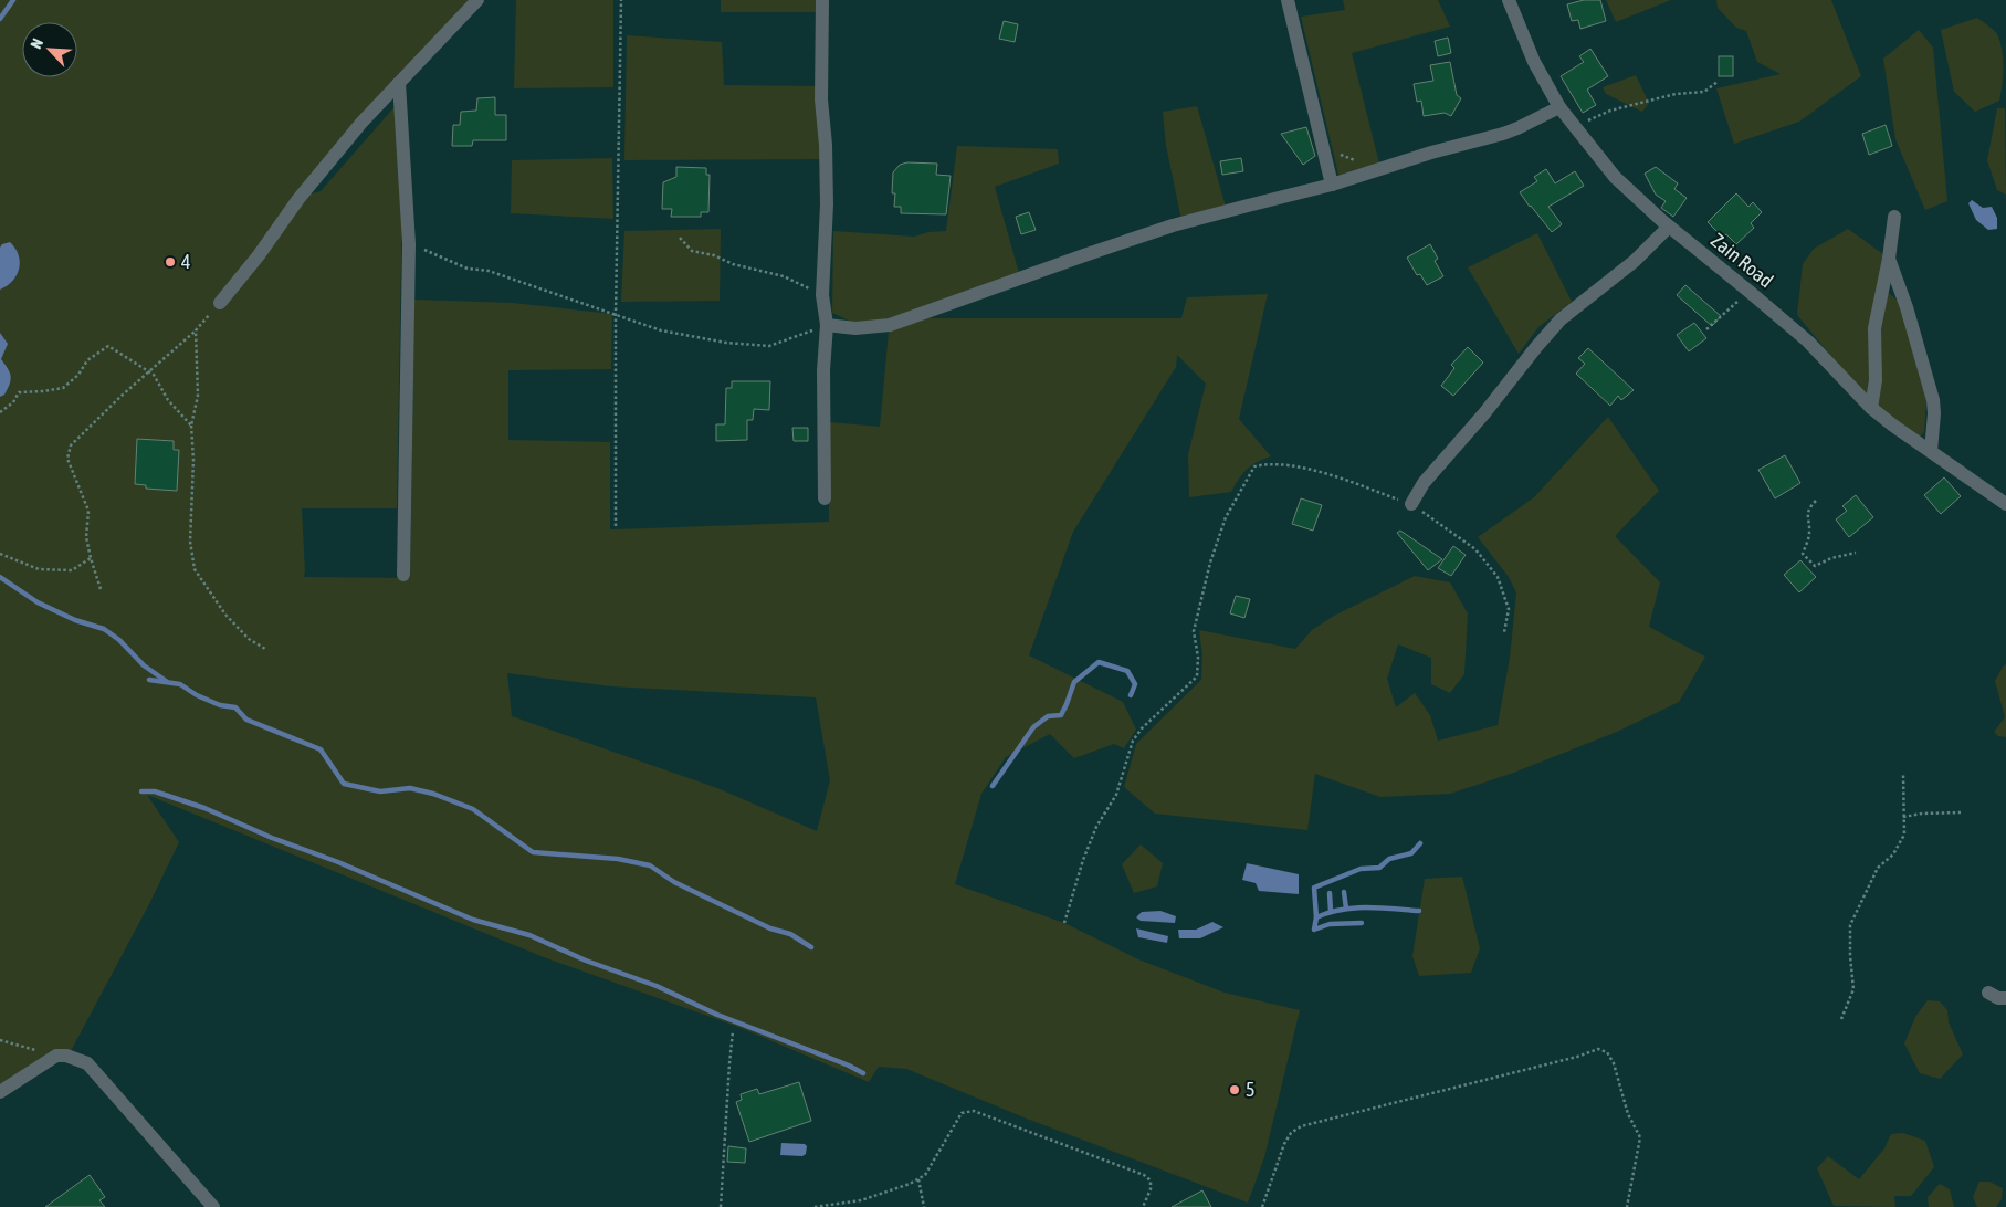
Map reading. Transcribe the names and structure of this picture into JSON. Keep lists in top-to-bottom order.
{
  "streets": {
    "street": ["Zain Road"]
  },
  "places": ["4", "5"],
  "north": "top left"
}
